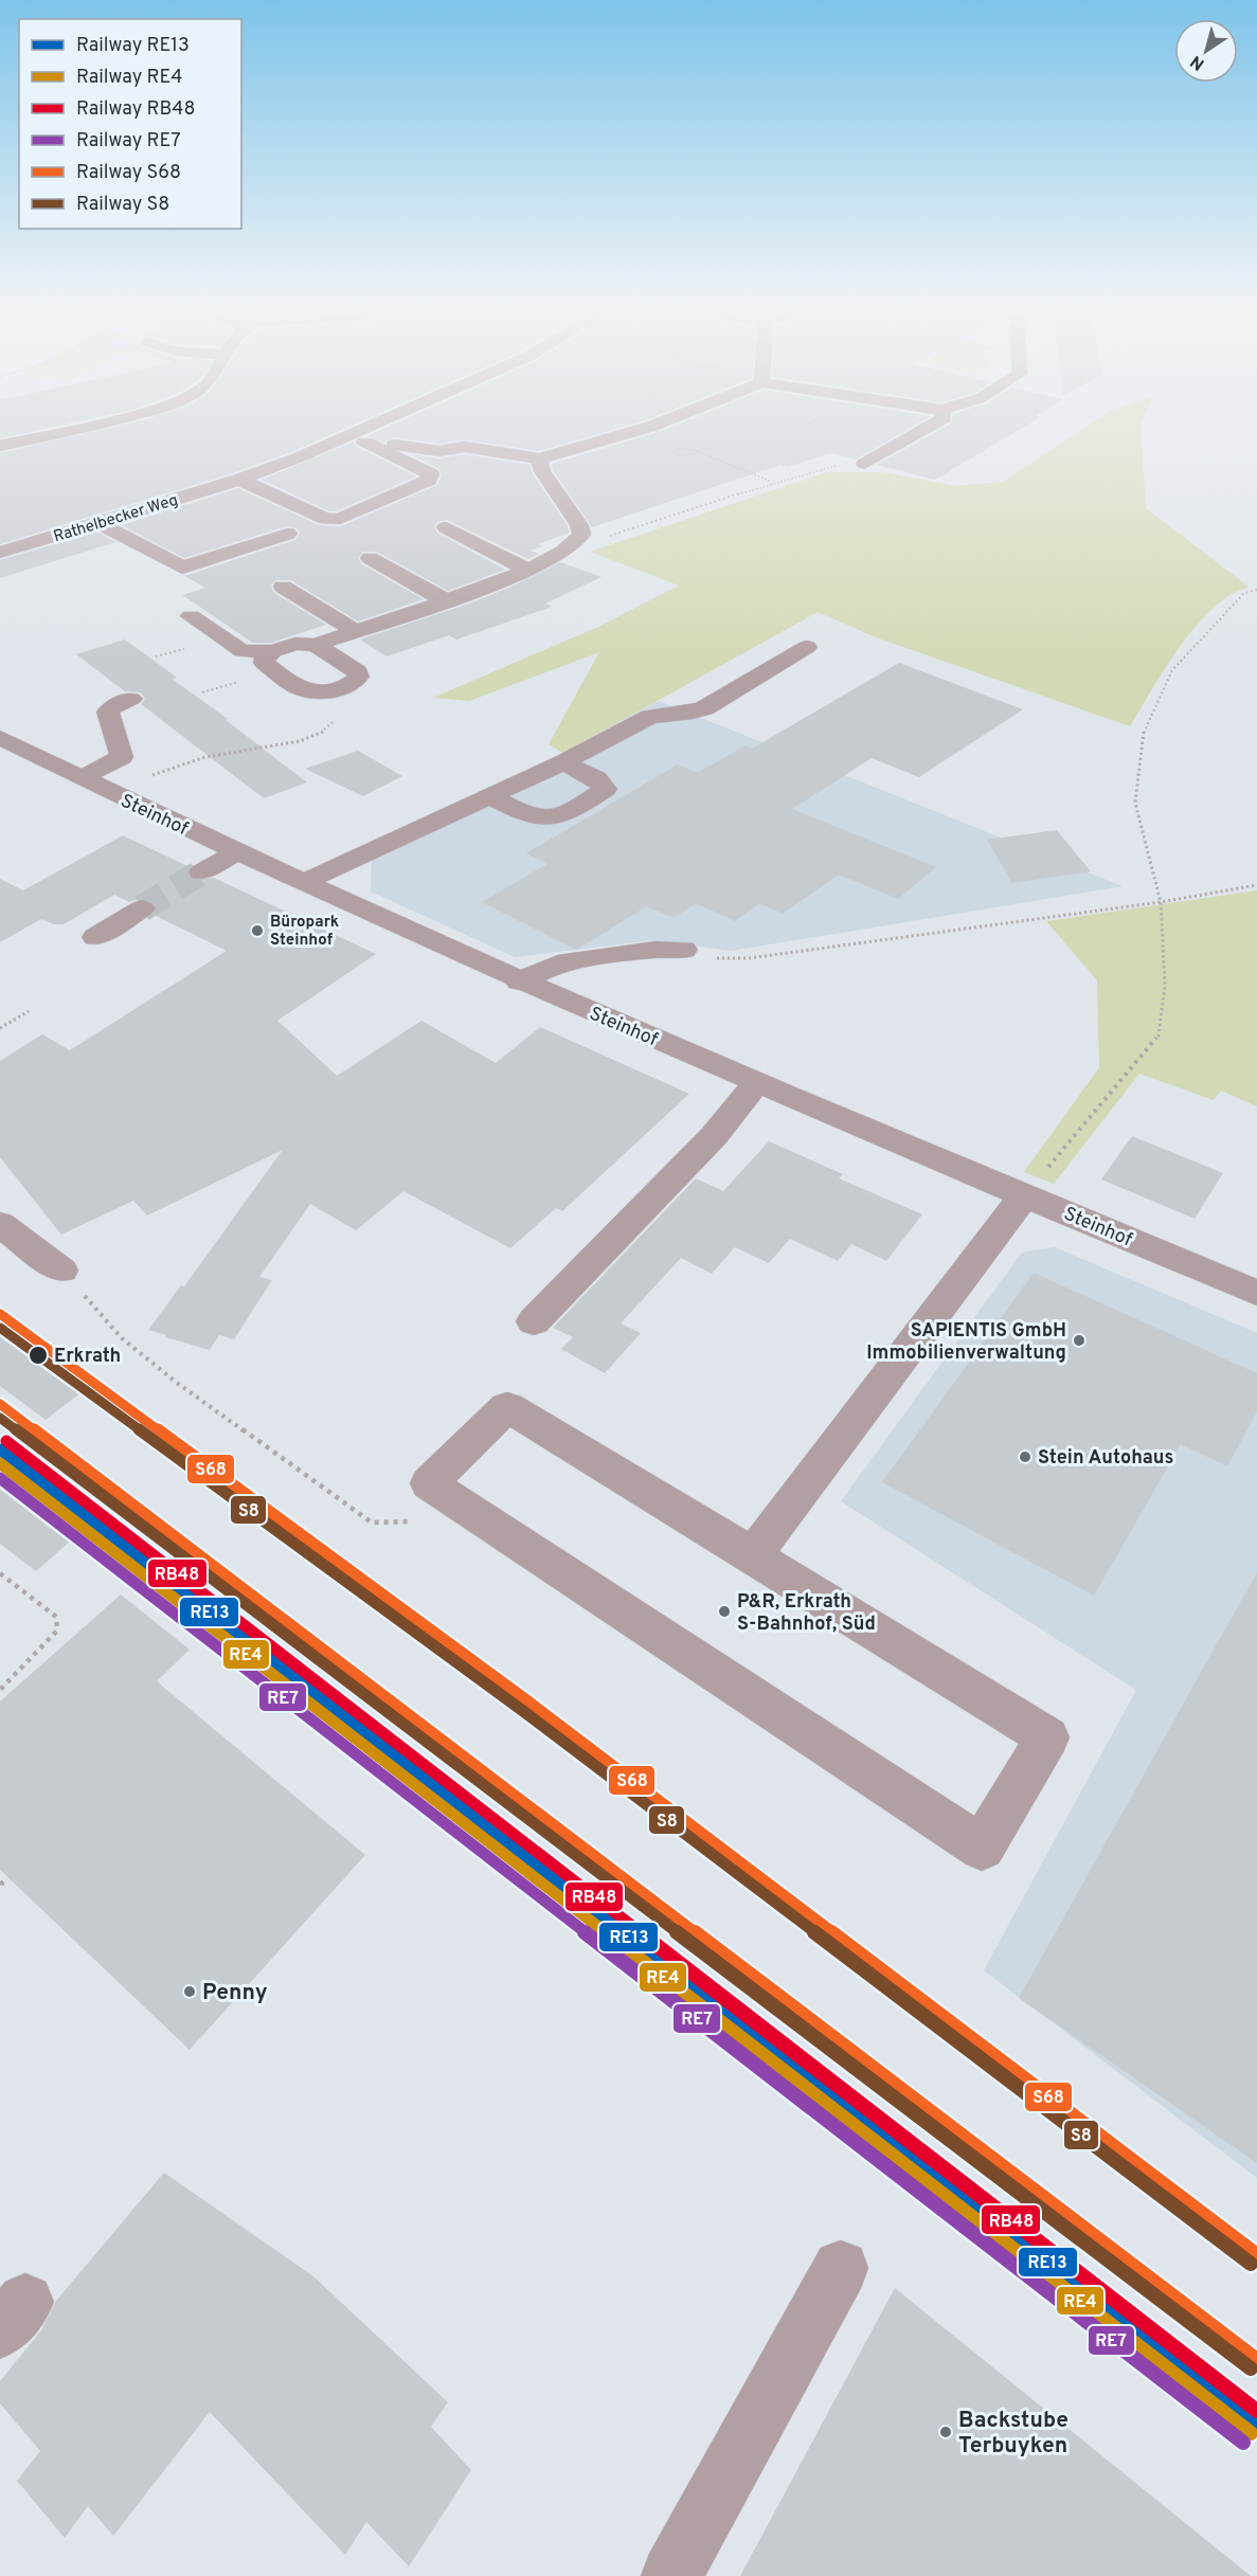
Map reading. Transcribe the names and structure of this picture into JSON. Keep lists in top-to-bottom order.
{
  "streets": {
    "street": ["Rathelbecker Weg", "Steinhof"]
  },
  "places": [
    "Büropark Steinhof",
    "SAPIENTIS GmbH Immobilienverwaltung",
    "Erkrath",
    "Stein Autohaus",
    "P&R, Erkrath S-Bahnhof, Süd",
    "Penny",
    "Backstube Terbuyken"
  ],
  "lines": [
    "rail line S68",
    "rail line S8",
    "rail line RB48",
    "rail line RE13",
    "rail line RE4",
    "rail line RE7"
  ],
  "legend": [
    "Railway RE13",
    "Railway RE4",
    "Railway RB48",
    "Railway RE7",
    "Railway S68",
    "Railway S8"
  ],
  "north": "bottom left"
}
